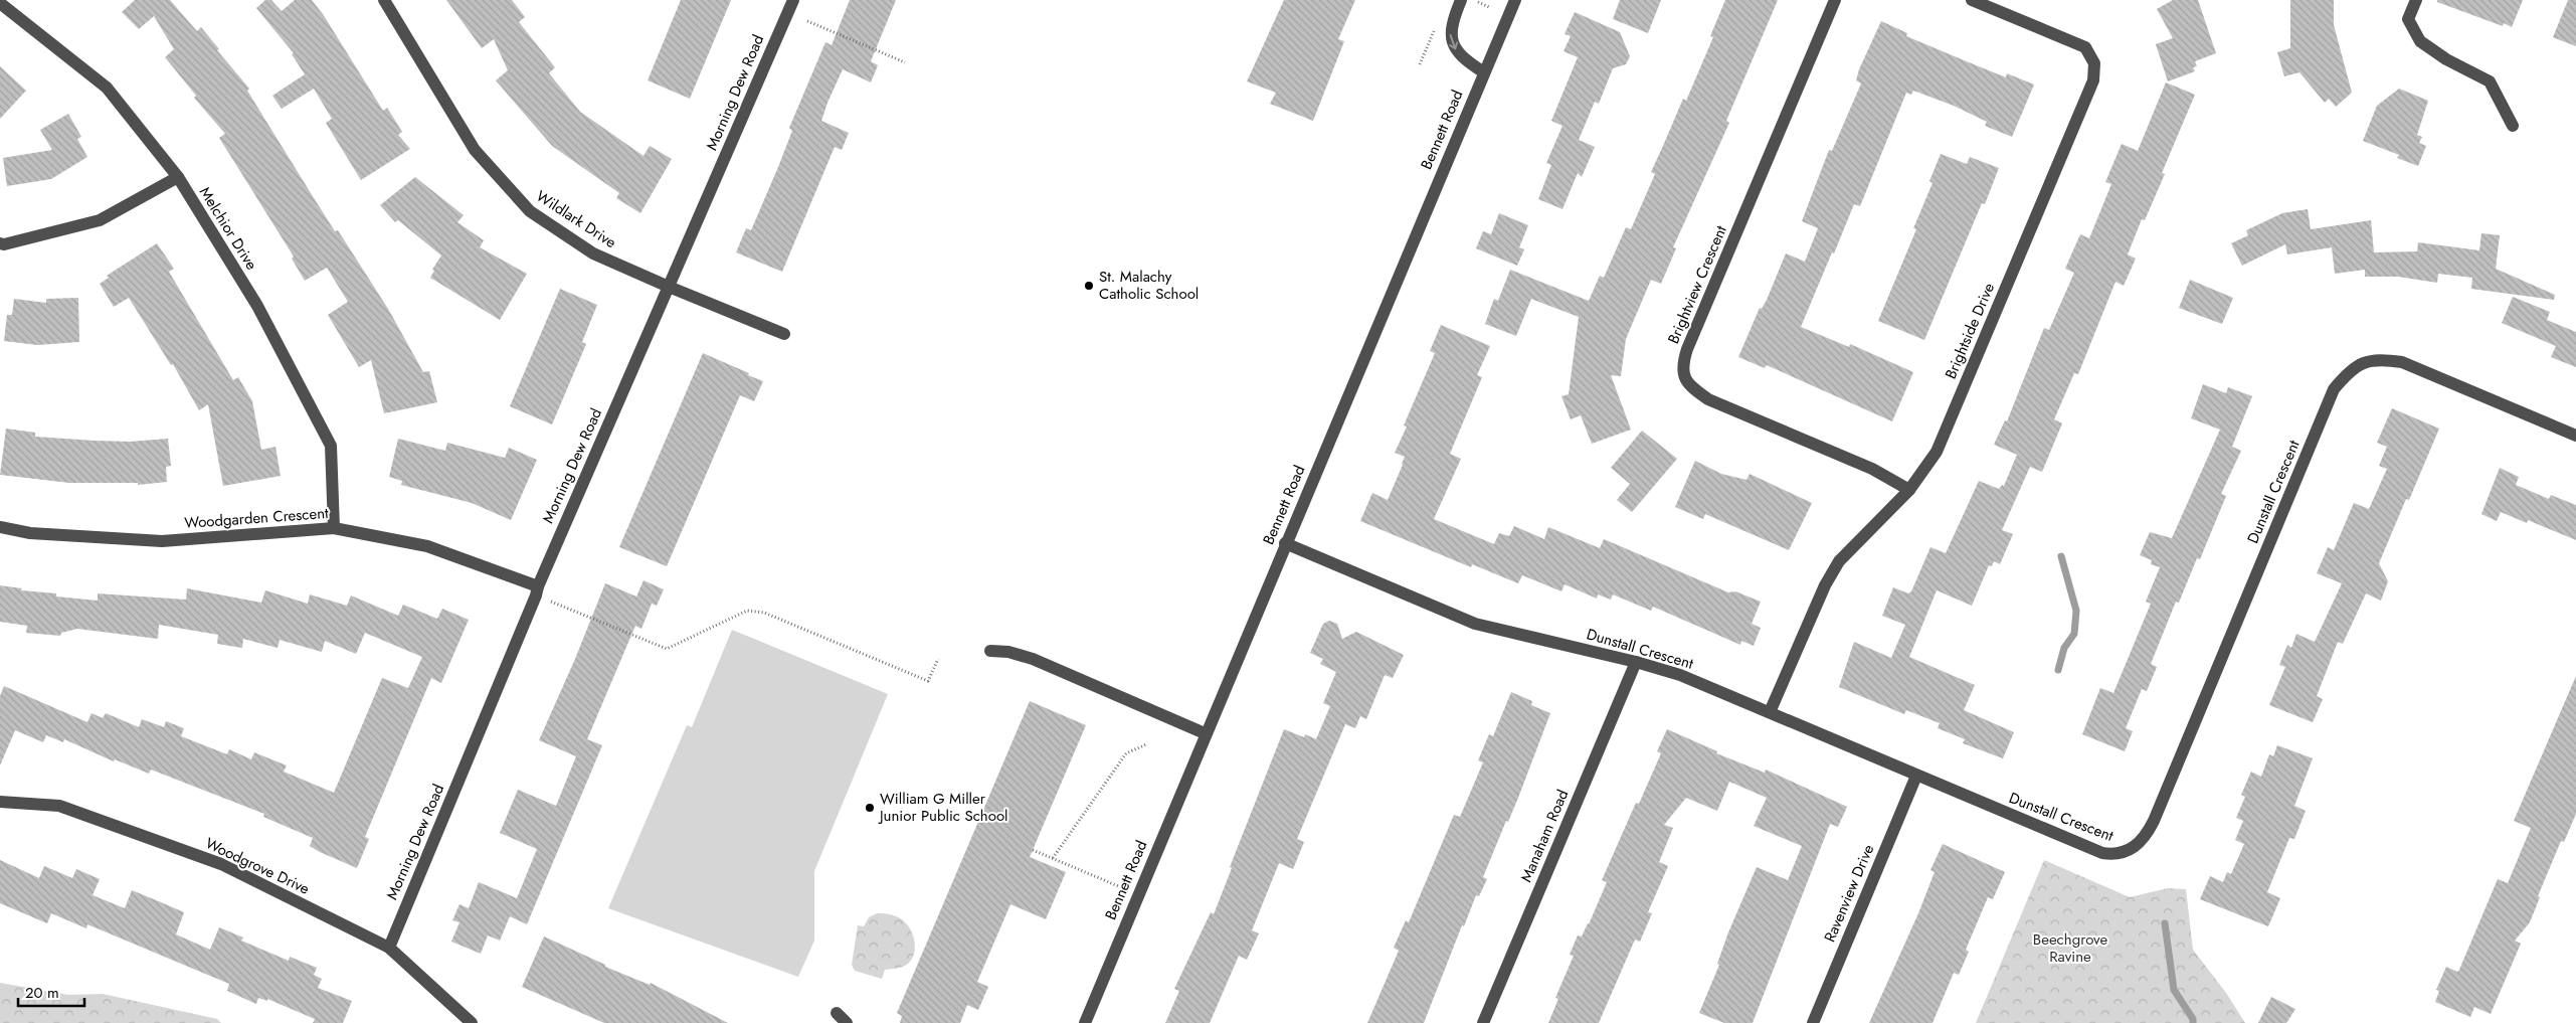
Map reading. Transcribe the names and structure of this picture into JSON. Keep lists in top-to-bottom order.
{
  "streets": {
    "street": [
      "Morning Dew Road",
      "Bennett Road",
      "Wildlark Drive",
      "Melchior Drive",
      "Brightview Crescent",
      "Brightside Drive",
      "Dunstall Crescent",
      "Woodgarden Crescent",
      "Manaham Road",
      "Woodgrove Drive",
      "Ravenview Drive"
    ]
  },
  "crossings": [
    ["Morning Dew Road", "Wildlark Drive"],
    ["Morning Dew Road", "Woodgarden Crescent"],
    ["Morning Dew Road", "Woodgrove Drive"],
    ["Bennett Road", "Dunstall Crescent"],
    ["Melchior Drive", "Woodgarden Crescent"],
    ["Brightview Crescent", "Brightside Drive"],
    ["Brightside Drive", "Dunstall Crescent"],
    ["Dunstall Crescent", "Manaham Road"],
    ["Dunstall Crescent", "Ravenview Drive"]
  ],
  "parks": ["Beechgrove Ravine"],
  "places": ["St. Malachy Catholic School", "William G Miller Junior Public School"],
  "scale_bar": "20 m"
}
